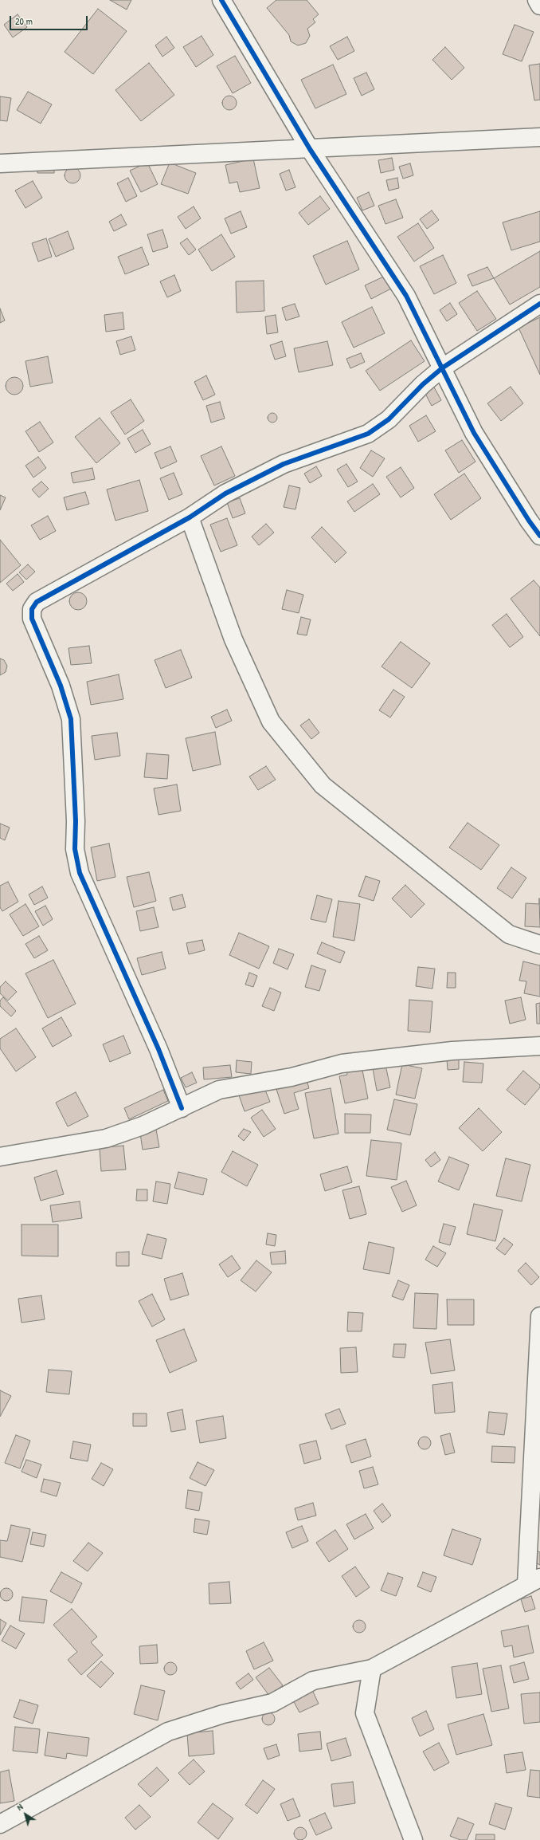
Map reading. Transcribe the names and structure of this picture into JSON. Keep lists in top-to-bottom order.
{
  "scale_bar": "20 m",
  "north": "top left"
}
